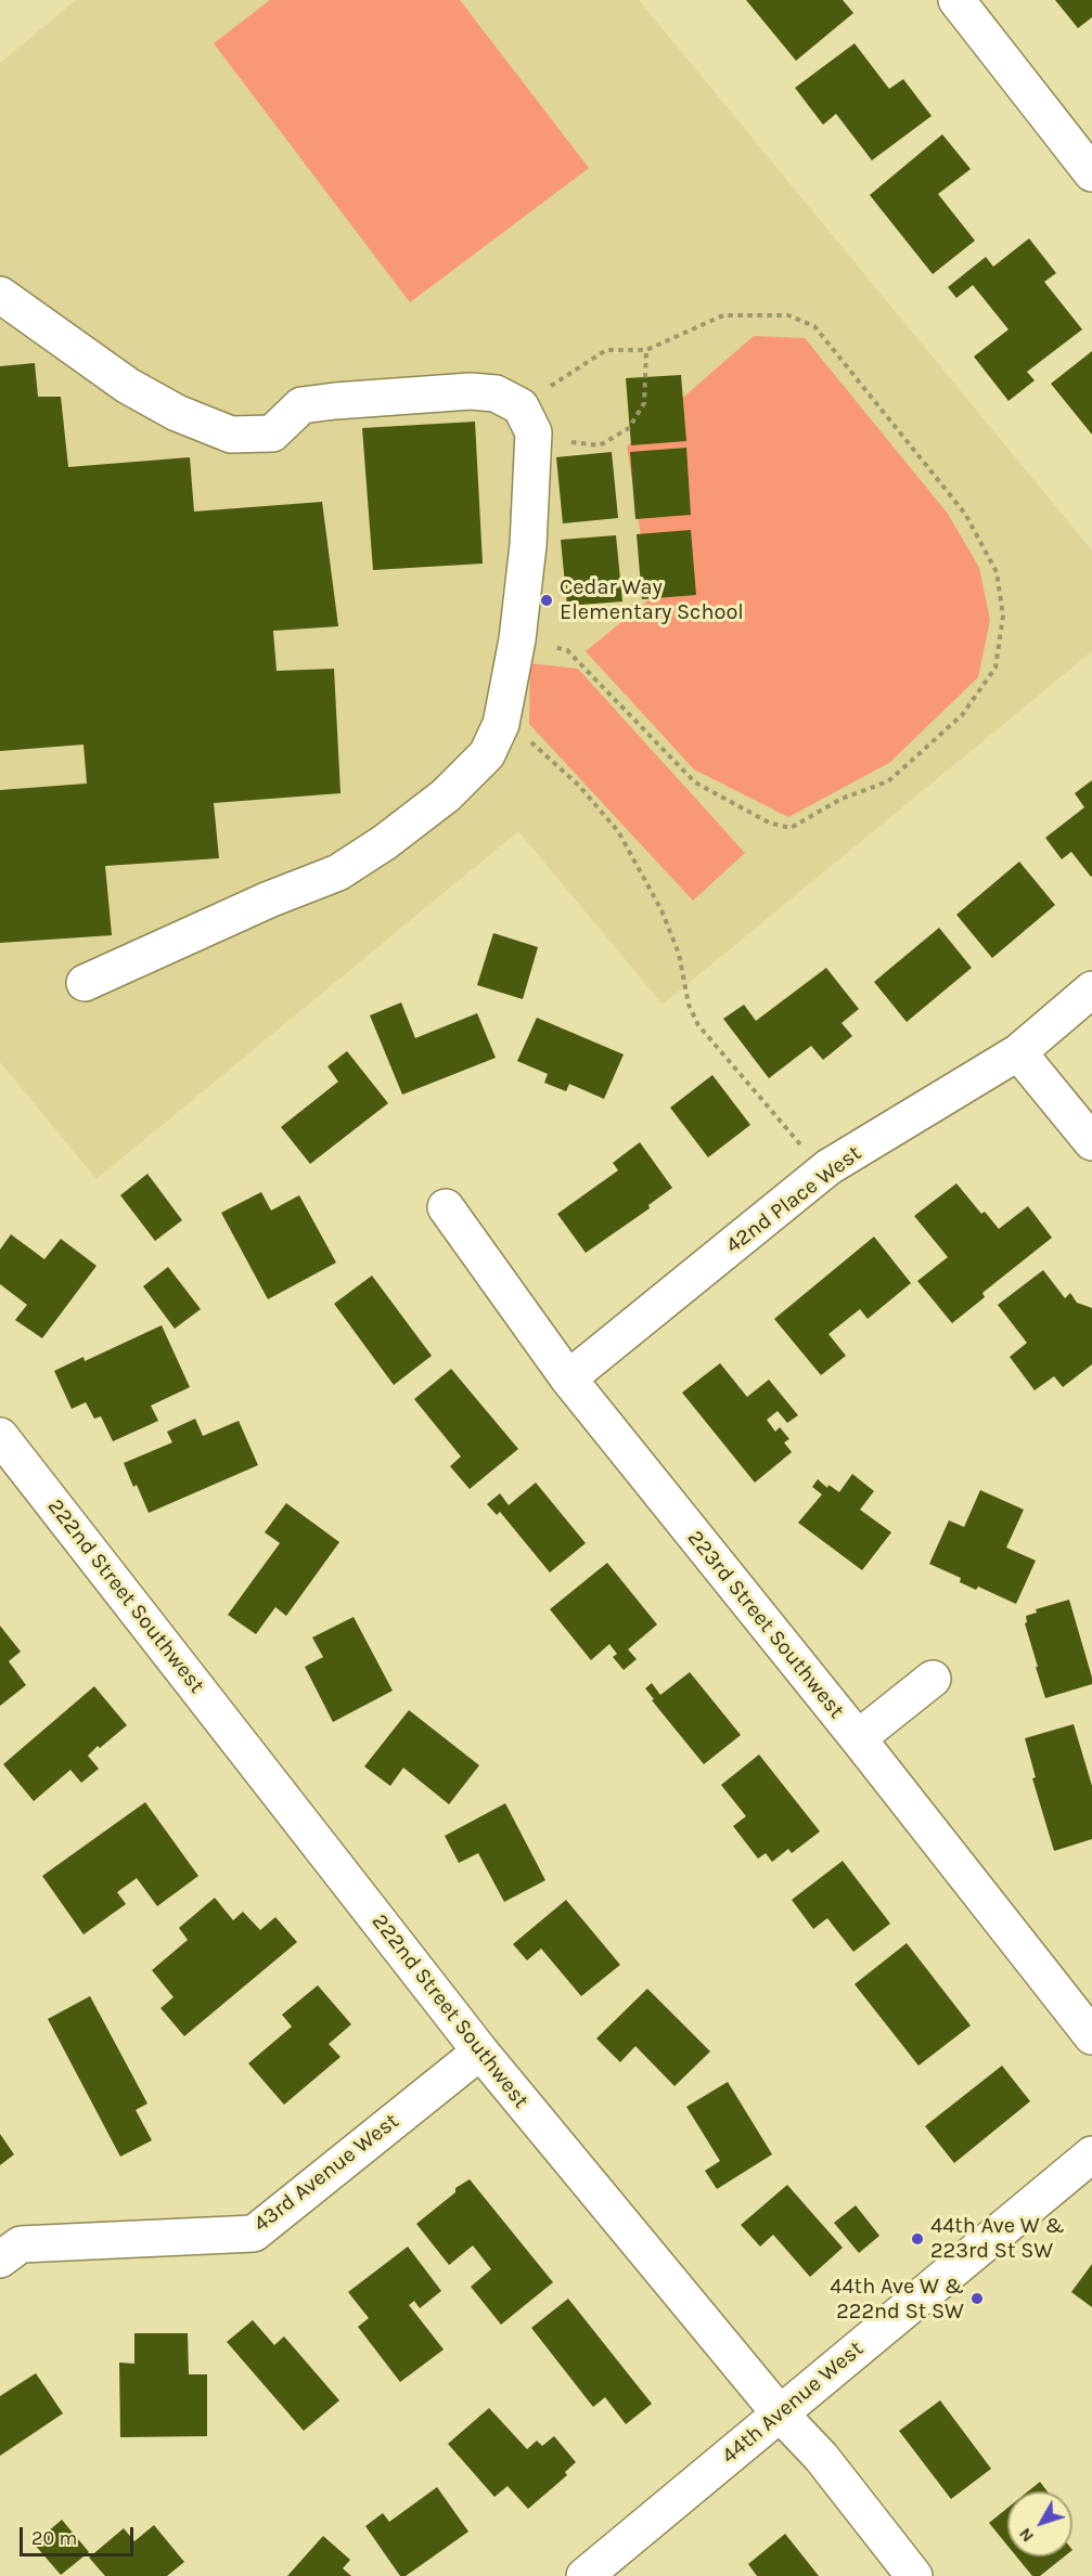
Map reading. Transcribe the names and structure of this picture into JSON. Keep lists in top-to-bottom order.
{
  "streets": {
    "street": [
      "42nd Place West",
      "222nd Street Southwest",
      "223rd Street Southwest",
      "43rd Avenue West",
      "44th Avenue West"
    ]
  },
  "crossings": [
    ["42nd Place West", "223rd Street Southwest"],
    ["222nd Street Southwest", "43rd Avenue West"],
    ["222nd Street Southwest", "44th Avenue West"]
  ],
  "places": ["Cedar Way Elementary School", "44th Ave W & 223rd St SW", "44th Ave W & 222nd St SW"],
  "scale_bar": "20 m",
  "north": "bottom left"
}
